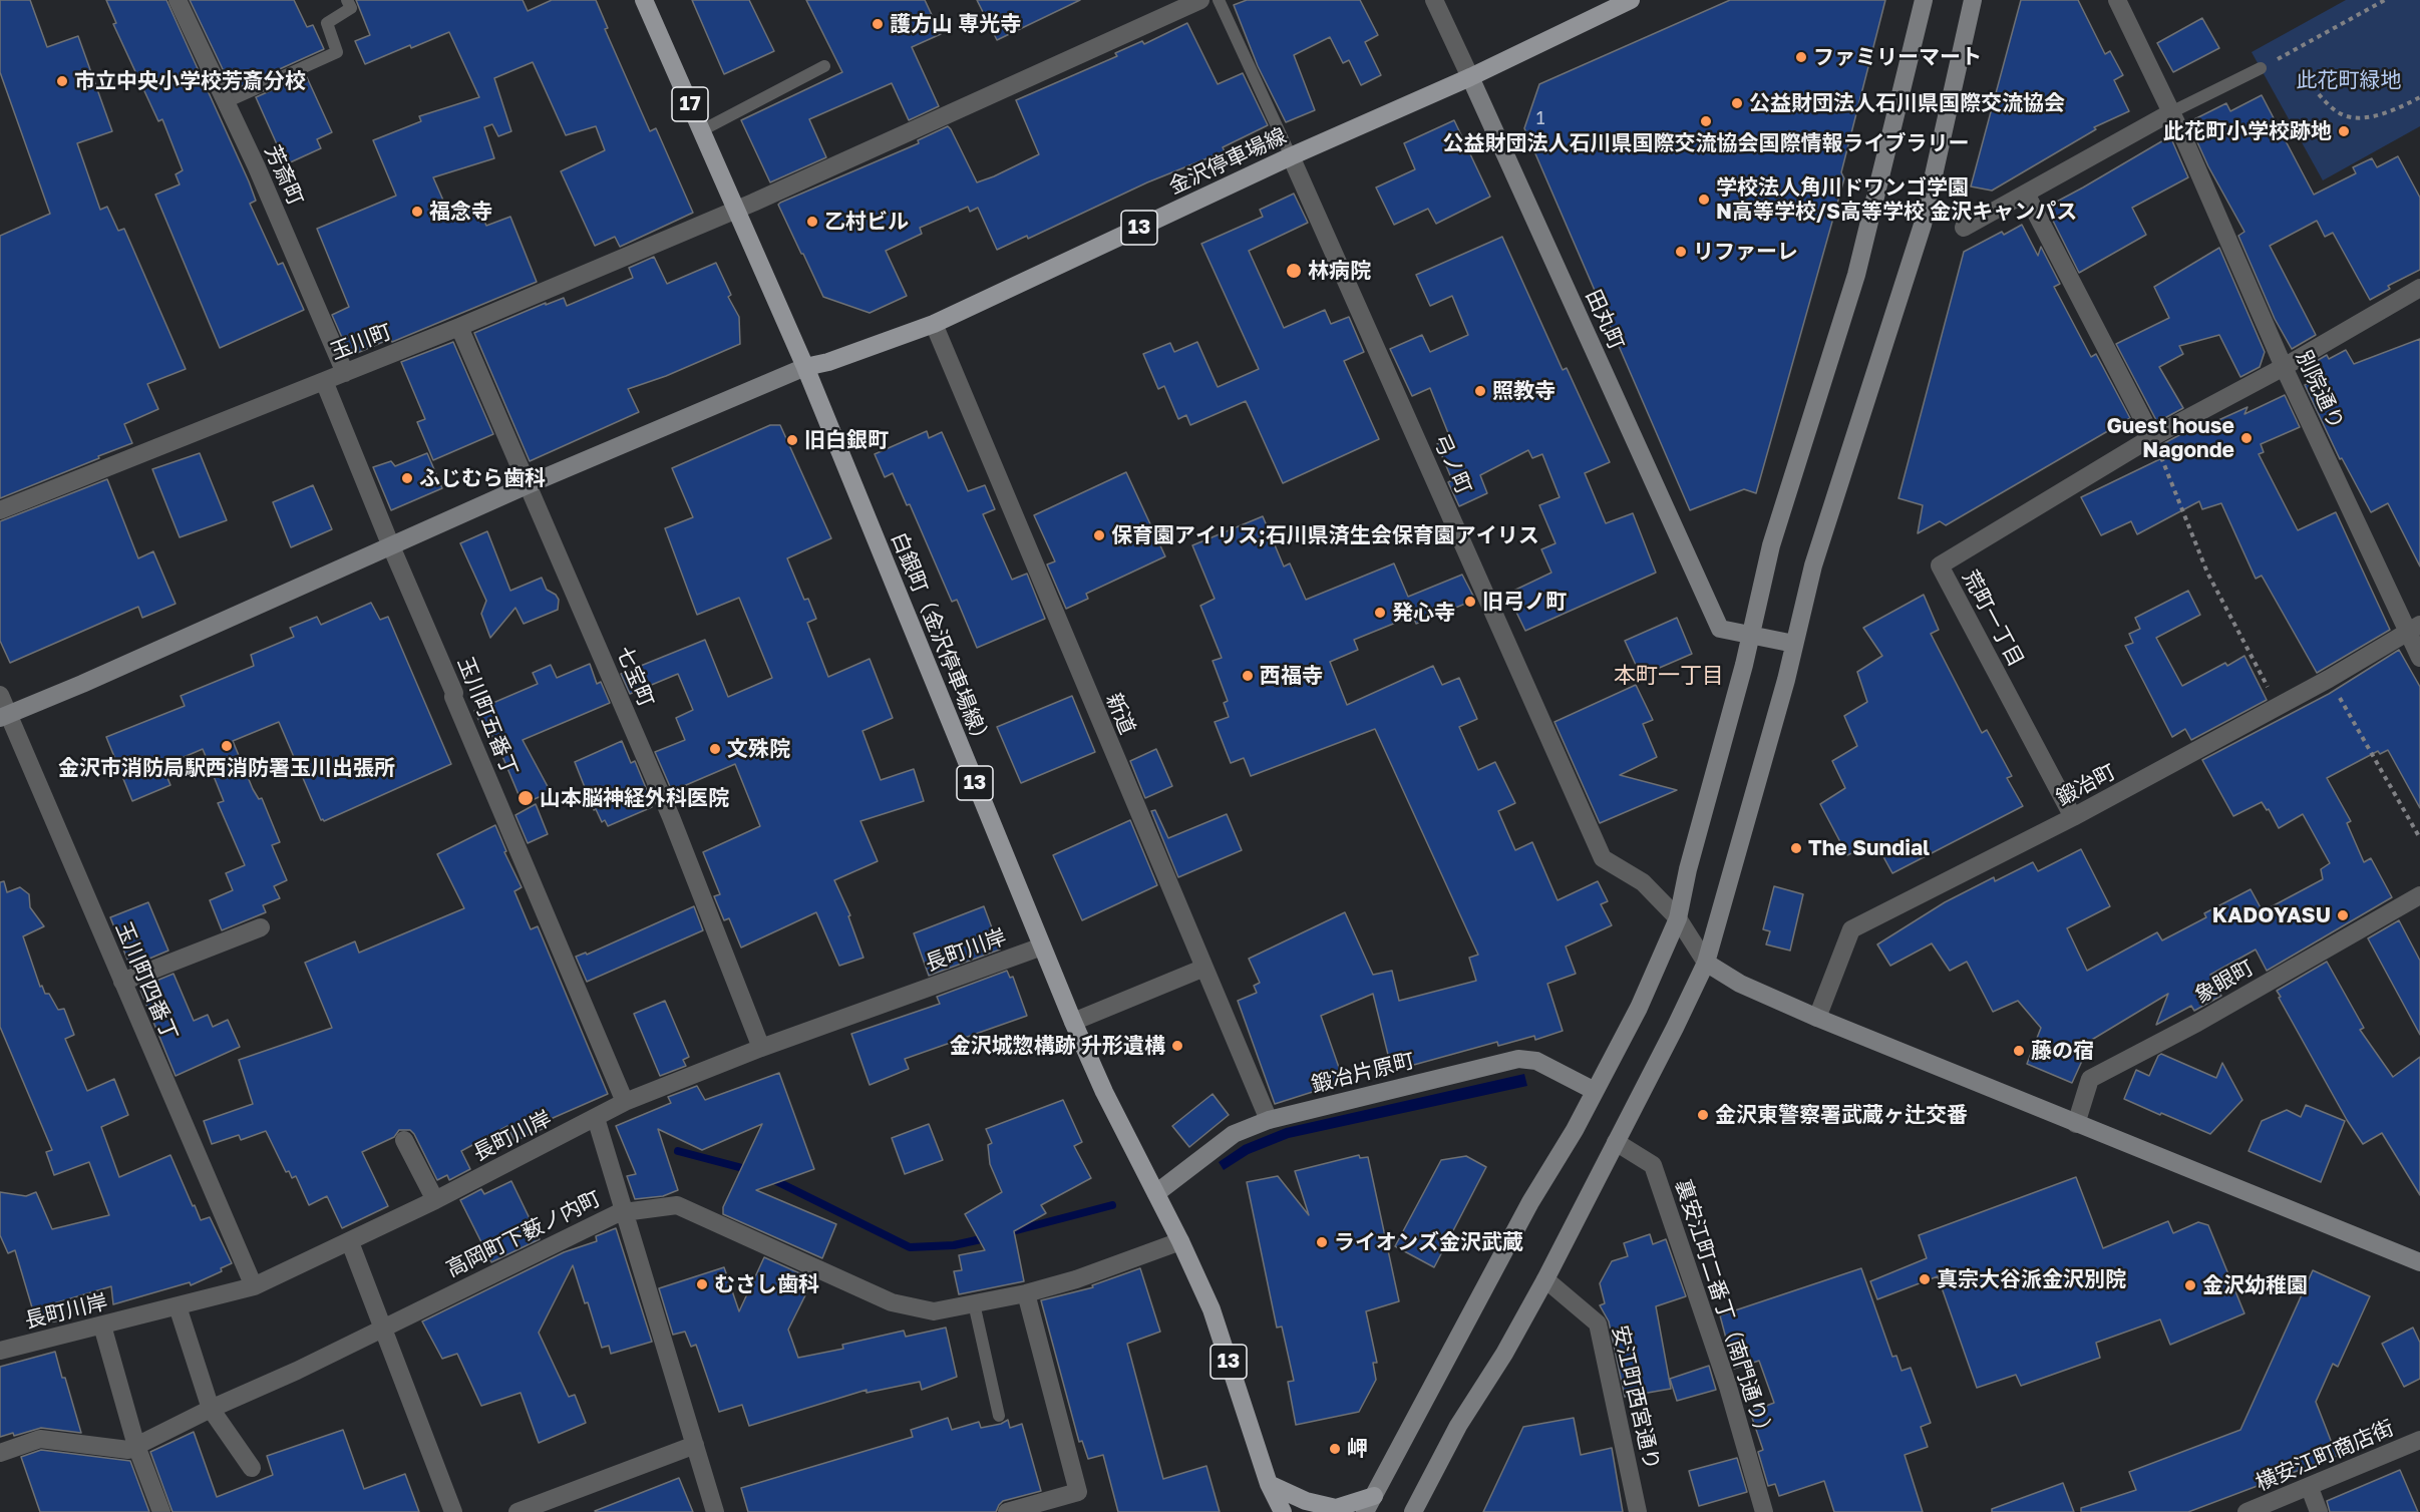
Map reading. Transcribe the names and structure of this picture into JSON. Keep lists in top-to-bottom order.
{
  "streets": {
    "main road": [
      "17",
      "金沢停車場線",
      "13",
      "白銀町（金沢停車場線）"
    ],
    "street": [
      "芳斎町",
      "田丸町",
      "玉川町",
      "別院通り",
      "弓ノ町",
      "荒町一丁目",
      "七宝町",
      "新道",
      "玉川町五番丁",
      "鍛冶町",
      "長町川岸",
      "玉川町四番丁",
      "象眼町",
      "鍛冶片原町",
      "高岡町下薮ノ内町",
      "裏安江町二番丁（南門通り）",
      "安江町西宮通り",
      "横安江町商店街"
    ]
  },
  "crossings": [
    ["17", "金沢停車場線"],
    ["17", "玉川町"],
    ["17", "白銀町（金沢停車場線）"],
    ["金沢停車場線", "田丸町"],
    ["金沢停車場線", "弓ノ町"],
    ["金沢停車場線", "白銀町（金沢停車場線）"],
    ["金沢停車場線", "新道"],
    ["芳斎町", "玉川町"],
    ["13", "白銀町（金沢停車場線）"],
    ["13", "鍛冶片原町"],
    ["13", "高岡町下薮ノ内町"],
    ["玉川町", "七宝町"],
    ["玉川町", "玉川町五番丁"],
    ["別院通り", "鍛冶町"],
    ["荒町一丁目", "鍛冶町"],
    ["白銀町（金沢停車場線）", "長町川岸"],
    ["白銀町（金沢停車場線）", "鍛冶片原町"],
    ["七宝町", "長町川岸"],
    ["新道", "鍛冶片原町"],
    ["玉川町五番丁", "長町川岸"],
    ["長町川岸", "玉川町四番丁"]
  ],
  "districts": ["本町一丁目"],
  "parks": ["此花町緑地"],
  "places": [
    "護方山 専光寺",
    "ファミリーマート",
    "市立中央小学校芳斎分校",
    "公益財団法人石川県国際交流協会",
    "公益財団法人石川県国際交流協会国際情報ライブラリー",
    "此花町小学校跡地",
    "学校法人角川ドワンゴ学園 N高等学校/S高等学校 金沢キャンパス",
    "福念寺",
    "乙村ビル",
    "リファーレ",
    "林病院",
    "照教寺",
    "Guest house Nagonde",
    "旧白銀町",
    "ふじむら歯科",
    "保育園アイリス;石川県済生会保育園アイリス",
    "旧弓ノ町",
    "発心寺",
    "西福寺",
    "金沢市消防局駅西消防署玉川出張所",
    "文殊院",
    "山本脳神経外科医院",
    "The Sundial",
    "KADOYASU",
    "金沢城惣構跡 升形遺構",
    "藤の宿",
    "金沢東警察署武蔵ヶ辻交番",
    "ライオンズ金沢武蔵",
    "真宗大谷派金沢別院",
    "むさし歯科",
    "金沢幼稚園",
    "岬"
  ],
  "house_numbers": ["1"]
}
